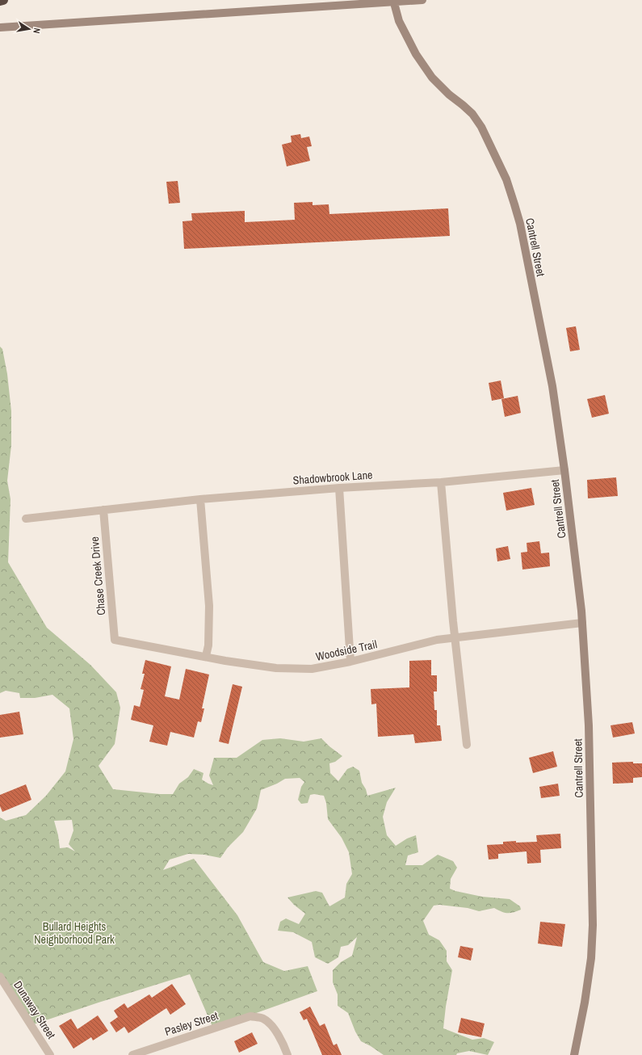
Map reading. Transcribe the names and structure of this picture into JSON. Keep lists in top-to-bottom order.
{
  "streets": {
    "street": [
      "Cantrell Street",
      "Shadowbrook Lane",
      "Chase Creek Drive",
      "Woodside Trail",
      "Dunaway Street",
      "Pasley Street"
    ]
  },
  "crossings": [
    ["Cantrell Street", "Shadowbrook Lane"],
    ["Cantrell Street", "Woodside Trail"],
    ["Shadowbrook Lane", "Chase Creek Drive"],
    ["Chase Creek Drive", "Woodside Trail"]
  ],
  "parks": ["Bullard Heights Neighborhood Park"],
  "north": "right"
}
